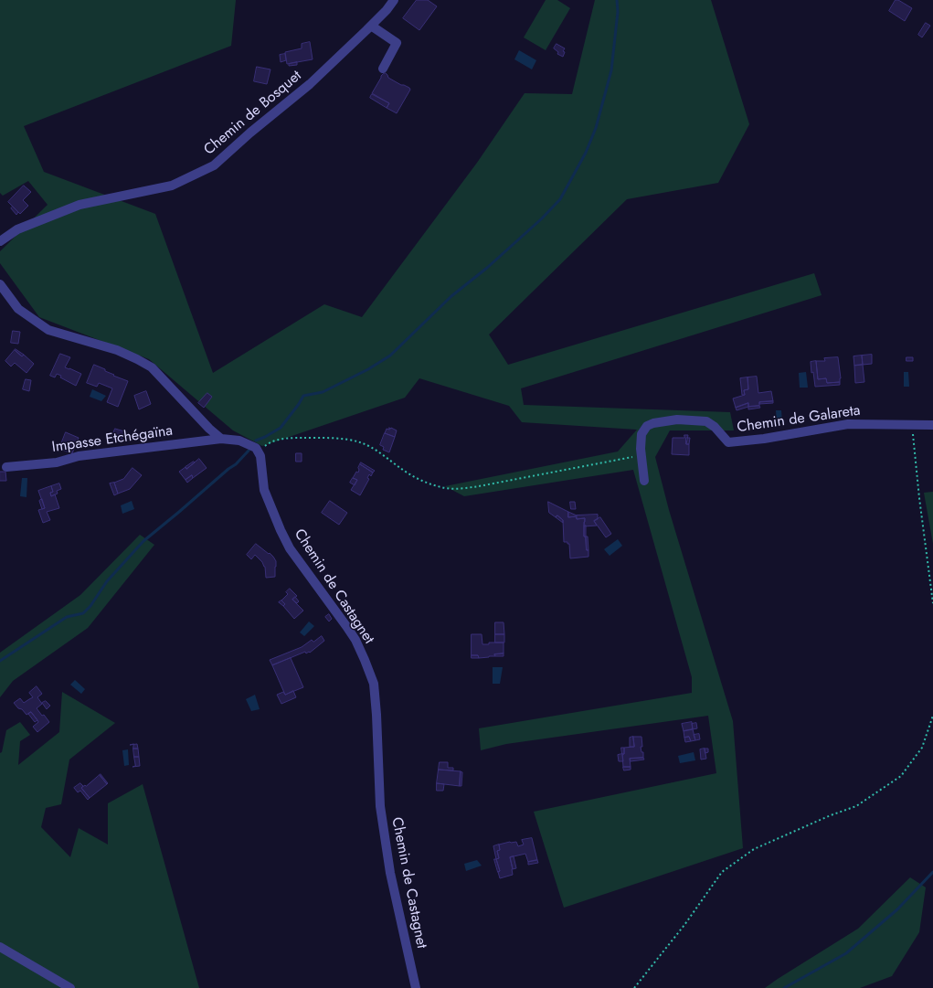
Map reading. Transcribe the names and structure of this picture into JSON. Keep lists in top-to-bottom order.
{
  "streets": {
    "street": [
      "Chemin de Bosquet",
      "Chemin de Galareta",
      "Impasse Etchégaïna",
      "Chemin de Castagnet"
    ]
  }
}
